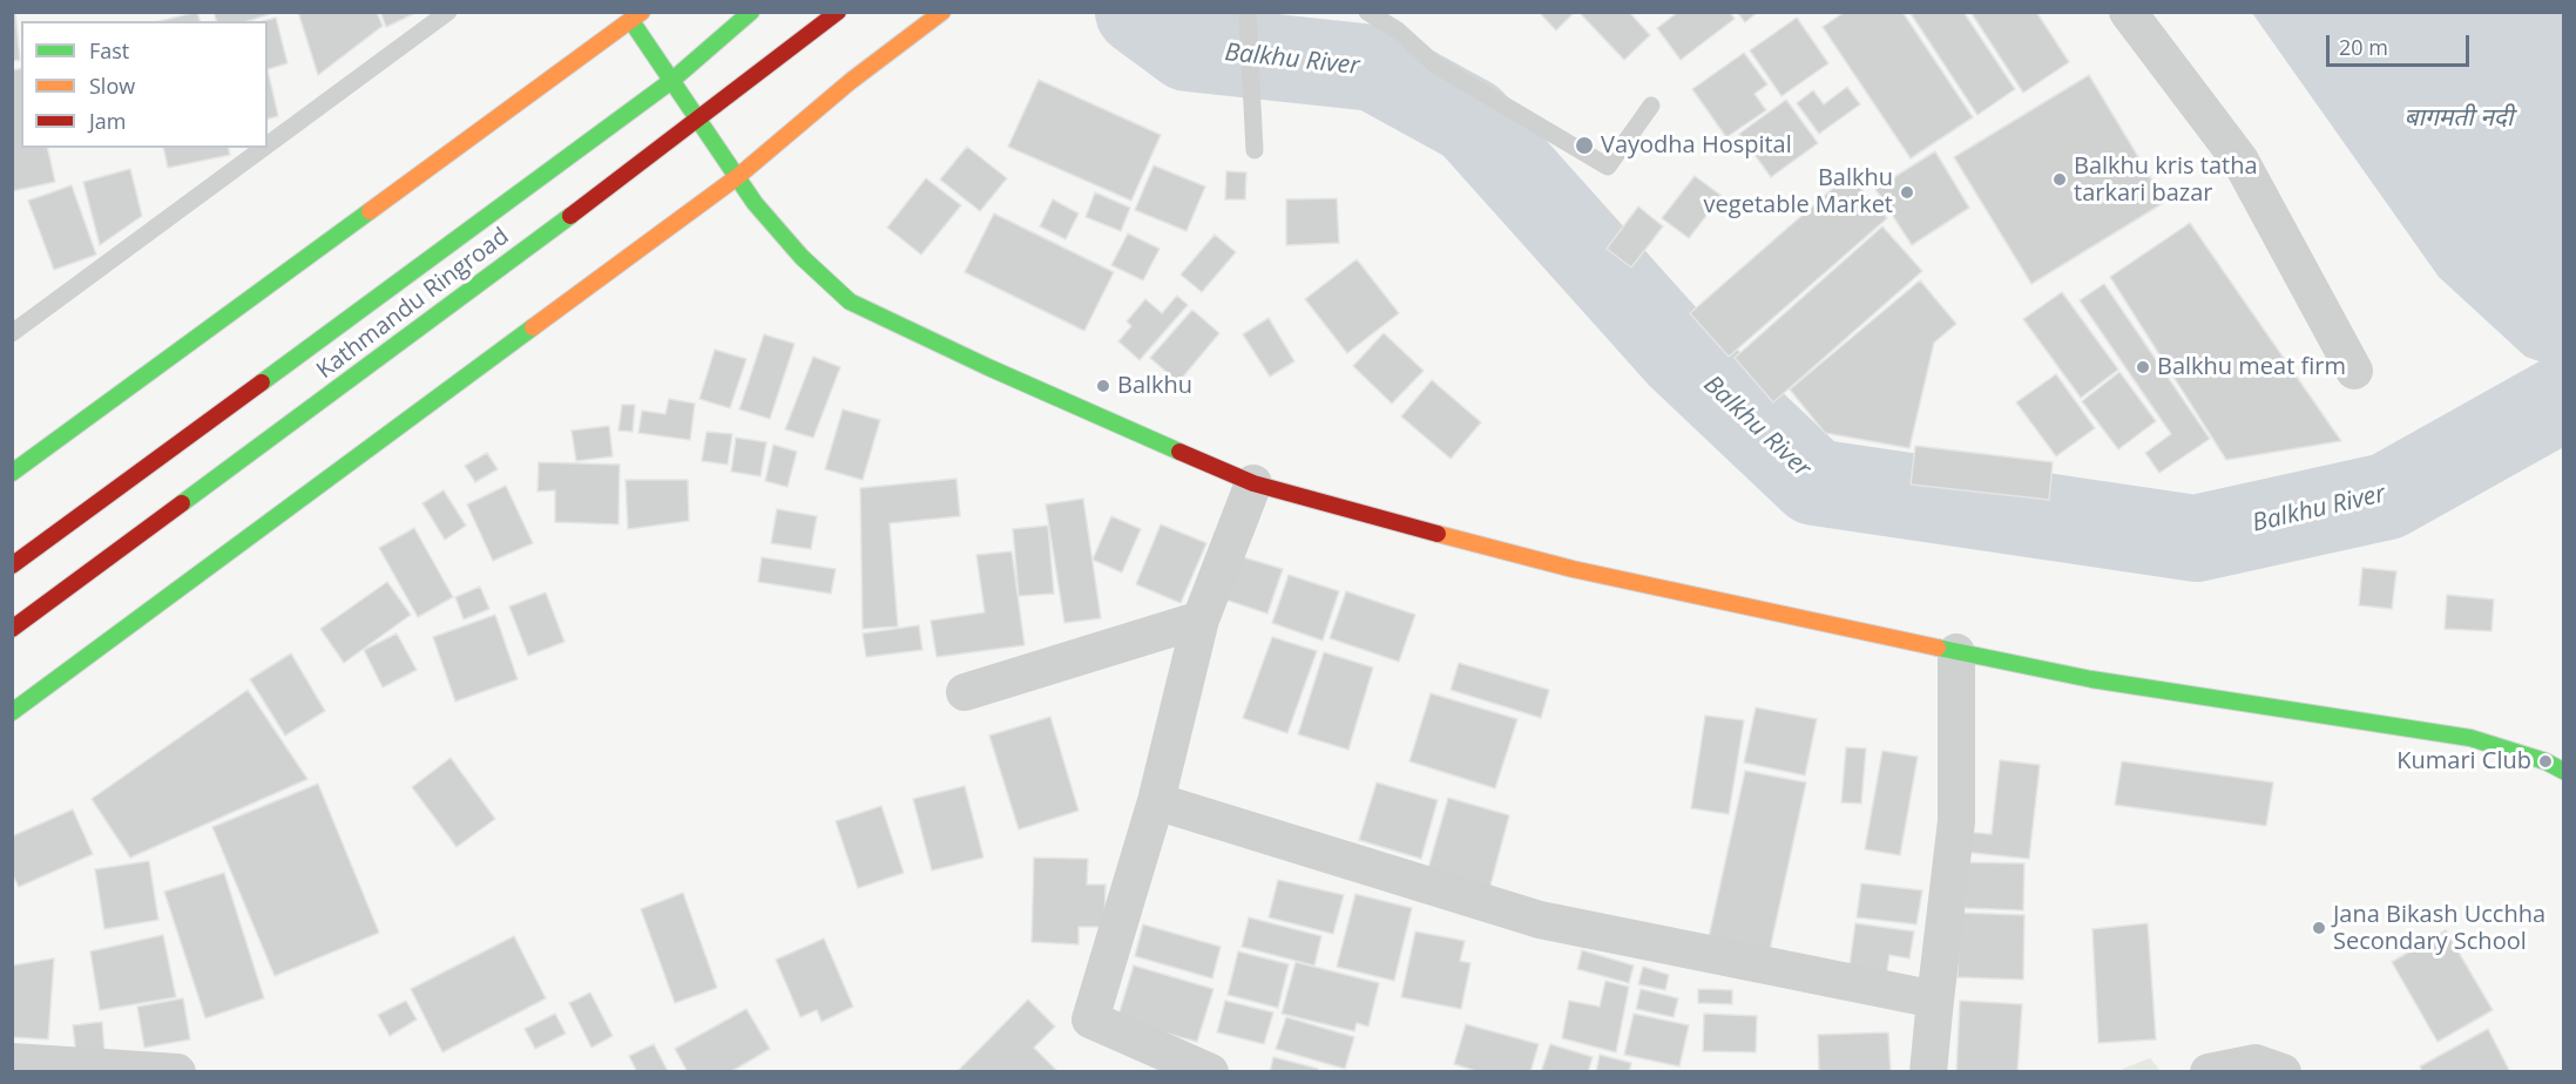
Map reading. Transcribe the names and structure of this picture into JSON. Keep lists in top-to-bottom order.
{
  "streets": {
    "main road": ["Kathmandu Ringroad"]
  },
  "water": ["Balkhu River", "बागमती नदी"],
  "places": [
    "Vayodha Hospital",
    "Balkhu kris tatha tarkari bazar",
    "Balkhu vegetable Market",
    "Balkhu meat firm",
    "Balkhu",
    "Kumari Club",
    "Jana Bikash Ucchha Secondary School"
  ],
  "legend": ["Fast", "Slow", "Jam"],
  "scale_bar": "20 m"
}
